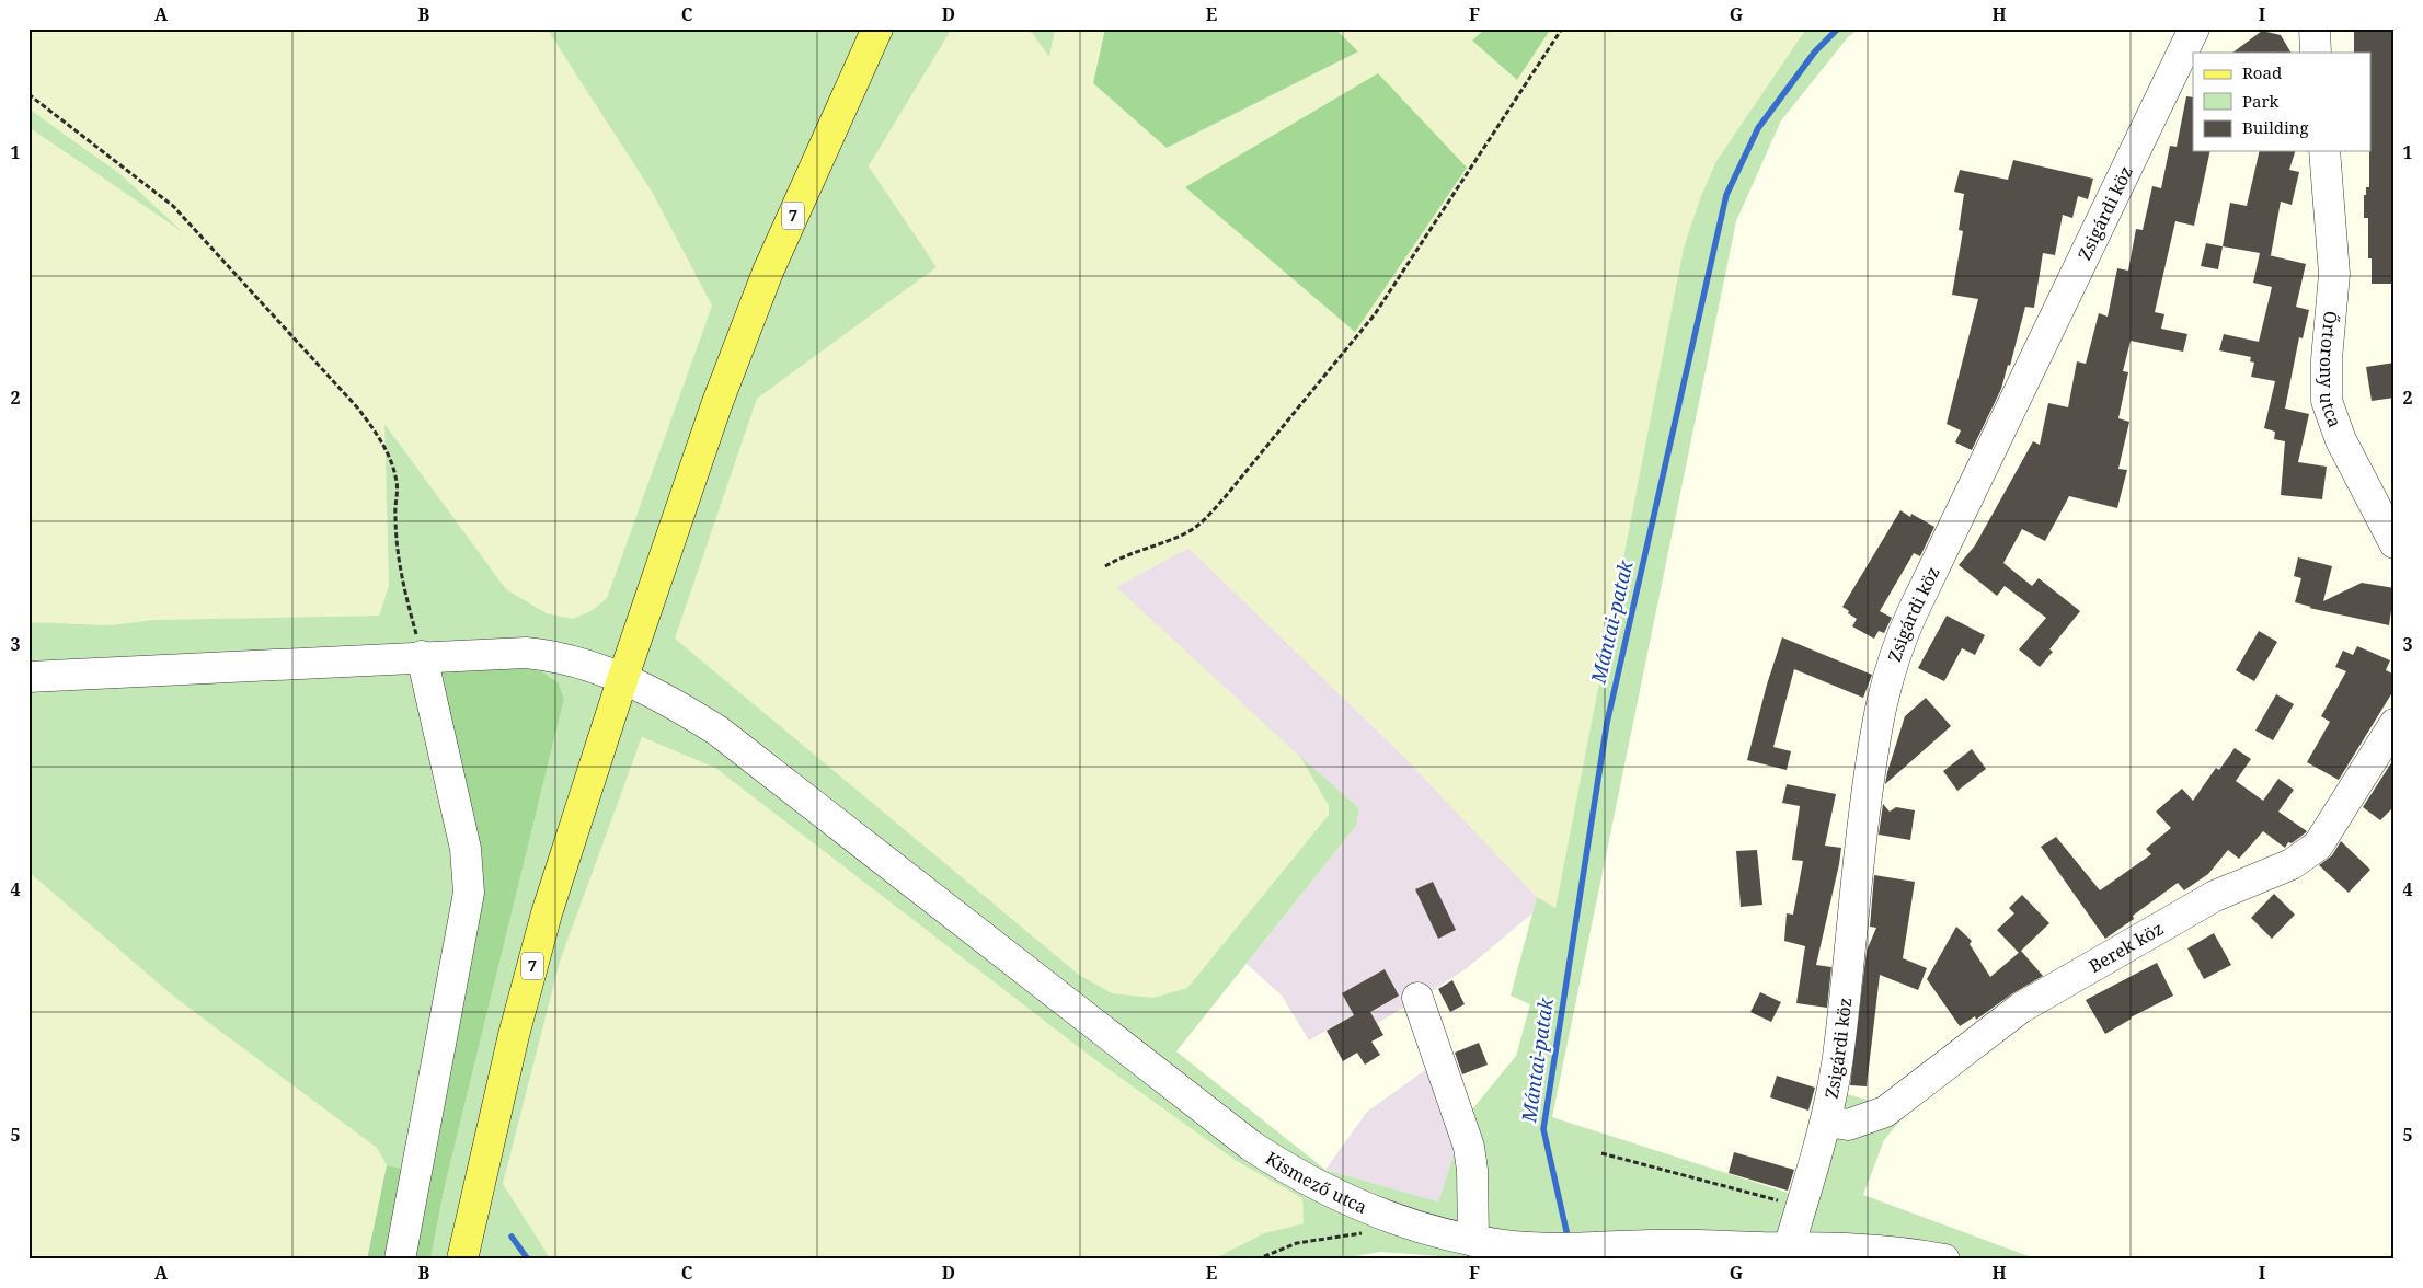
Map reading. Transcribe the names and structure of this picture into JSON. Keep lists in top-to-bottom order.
{
  "streets": {
    "main road": ["7"],
    "street": [
      "Zsigárdi köz",
      "Őrtorony utca",
      "Berek köz",
      "Kismező utca"
    ]
  },
  "crossings": [
    ["Zsigárdi köz", "Berek köz"],
    ["Zsigárdi köz", "Kismező utca"],
    ["7", "Kismező utca"]
  ],
  "water": ["Mántai-patak"],
  "legend": ["Road", "Park", "Building"],
  "grid": {
    "columns": [
      "A",
      "B",
      "C",
      "D",
      "E",
      "F",
      "G",
      "H",
      "I"
    ],
    "rows": [
      "1",
      "2",
      "3",
      "4",
      "5"
    ]
  }
}
